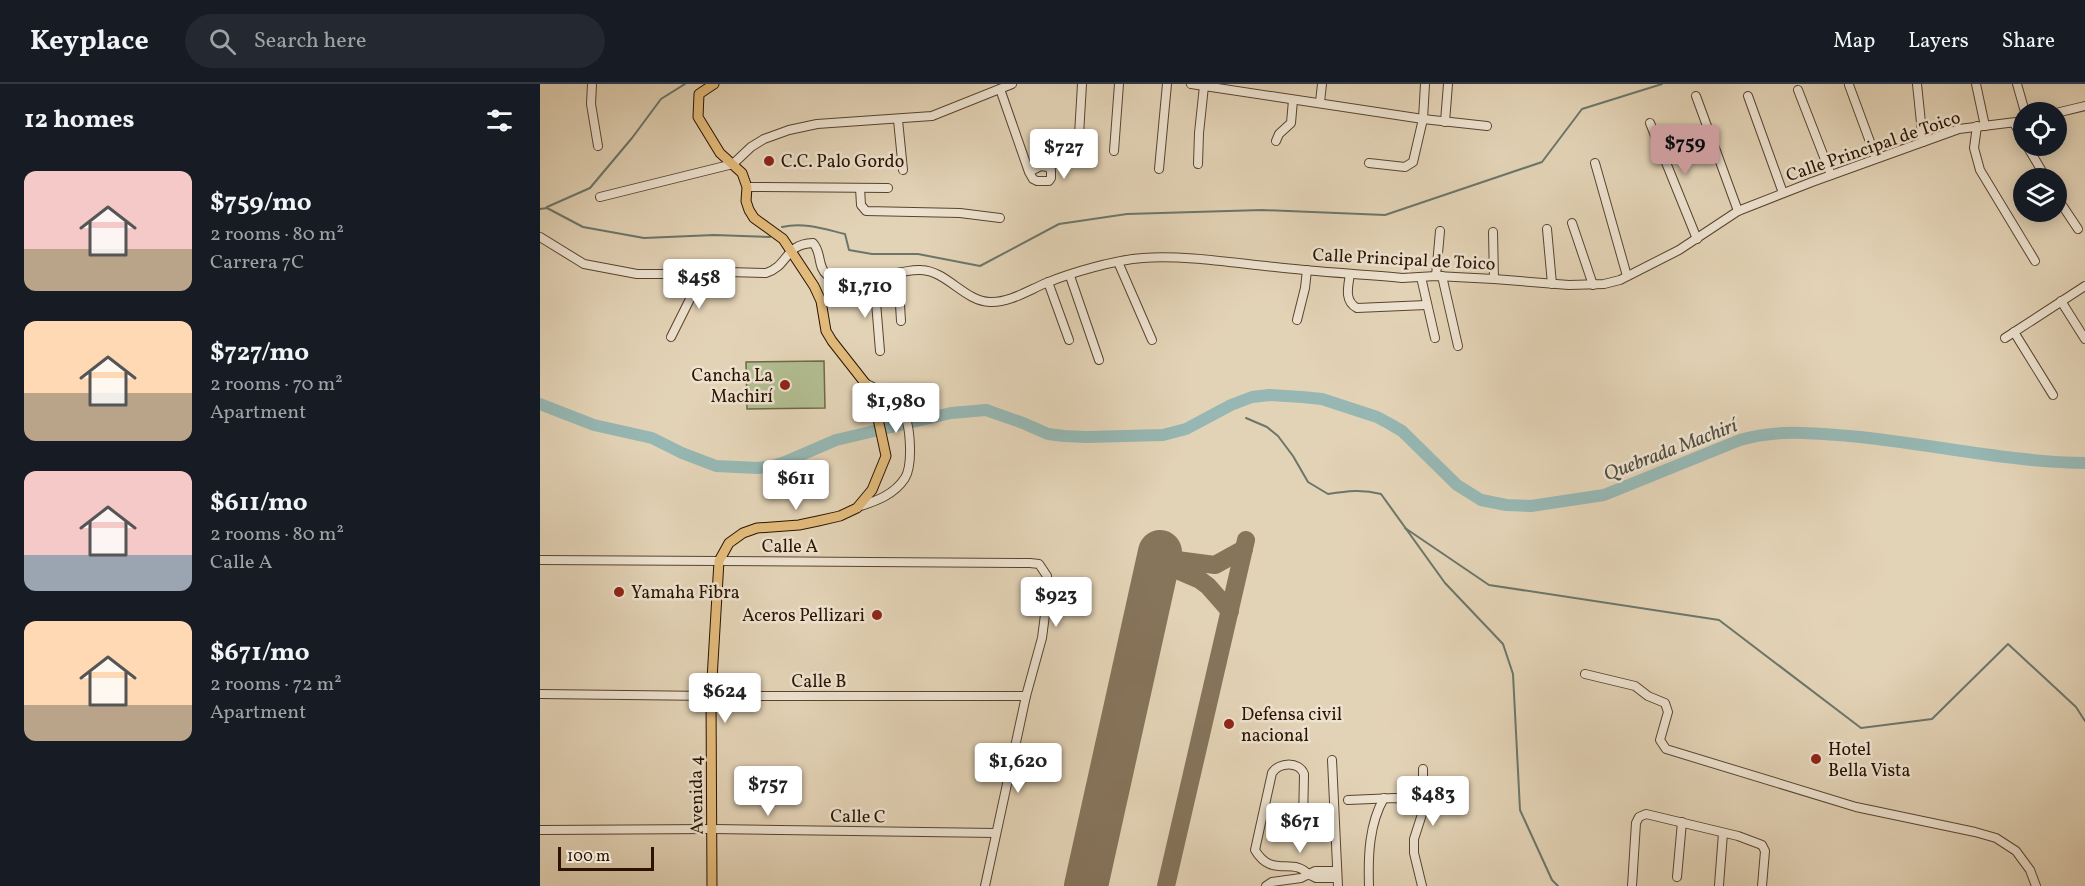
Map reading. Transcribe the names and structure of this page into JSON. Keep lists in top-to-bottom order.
{
  "streets": {
    "main road": ["Avenida 4"],
    "street": [
      "Calle Principal de Toico",
      "Calle A",
      "Calle B",
      "Calle C"
    ]
  },
  "crossings": [
    ["Calle A", "Calle B"],
    ["Calle A", "Avenida 4"],
    ["Calle B", "Avenida 4"],
    ["Avenida 4", "Calle C"]
  ],
  "water": ["Quebrada Machirí"],
  "places": [
    "C.C. Palo Gordo",
    "Cancha La Machirí",
    "Yamaha Fibra",
    "Aceros Pellizari",
    "Defensa civil nacional",
    "Hotel Bella Vista"
  ],
  "scale_bar": "100 m",
  "page": {
    "header": "Keyplace",
    "search": "Search here",
    "nav": ["Map", "Layers", "Share"],
    "heading": "12 homes",
    "price": [
      "$759",
      "$727",
      "$458",
      "$1,710",
      "$1,980",
      "$611",
      "$923",
      "$624",
      "$1,620",
      "$757",
      "$483",
      "$671"
    ],
    "list": [
      {
        "name": "$759/mo",
        "note": "2 rooms · 80 m² · Carrera 7C"
      },
      {
        "name": "$727/mo",
        "note": "2 rooms · 70 m² · Apartment"
      },
      {
        "name": "$611/mo",
        "note": "2 rooms · 80 m² · Calle A"
      },
      {
        "name": "$671/mo",
        "note": "2 rooms · 72 m² · Apartment"
      }
    ],
    "scale": "100 m"
  }
}
